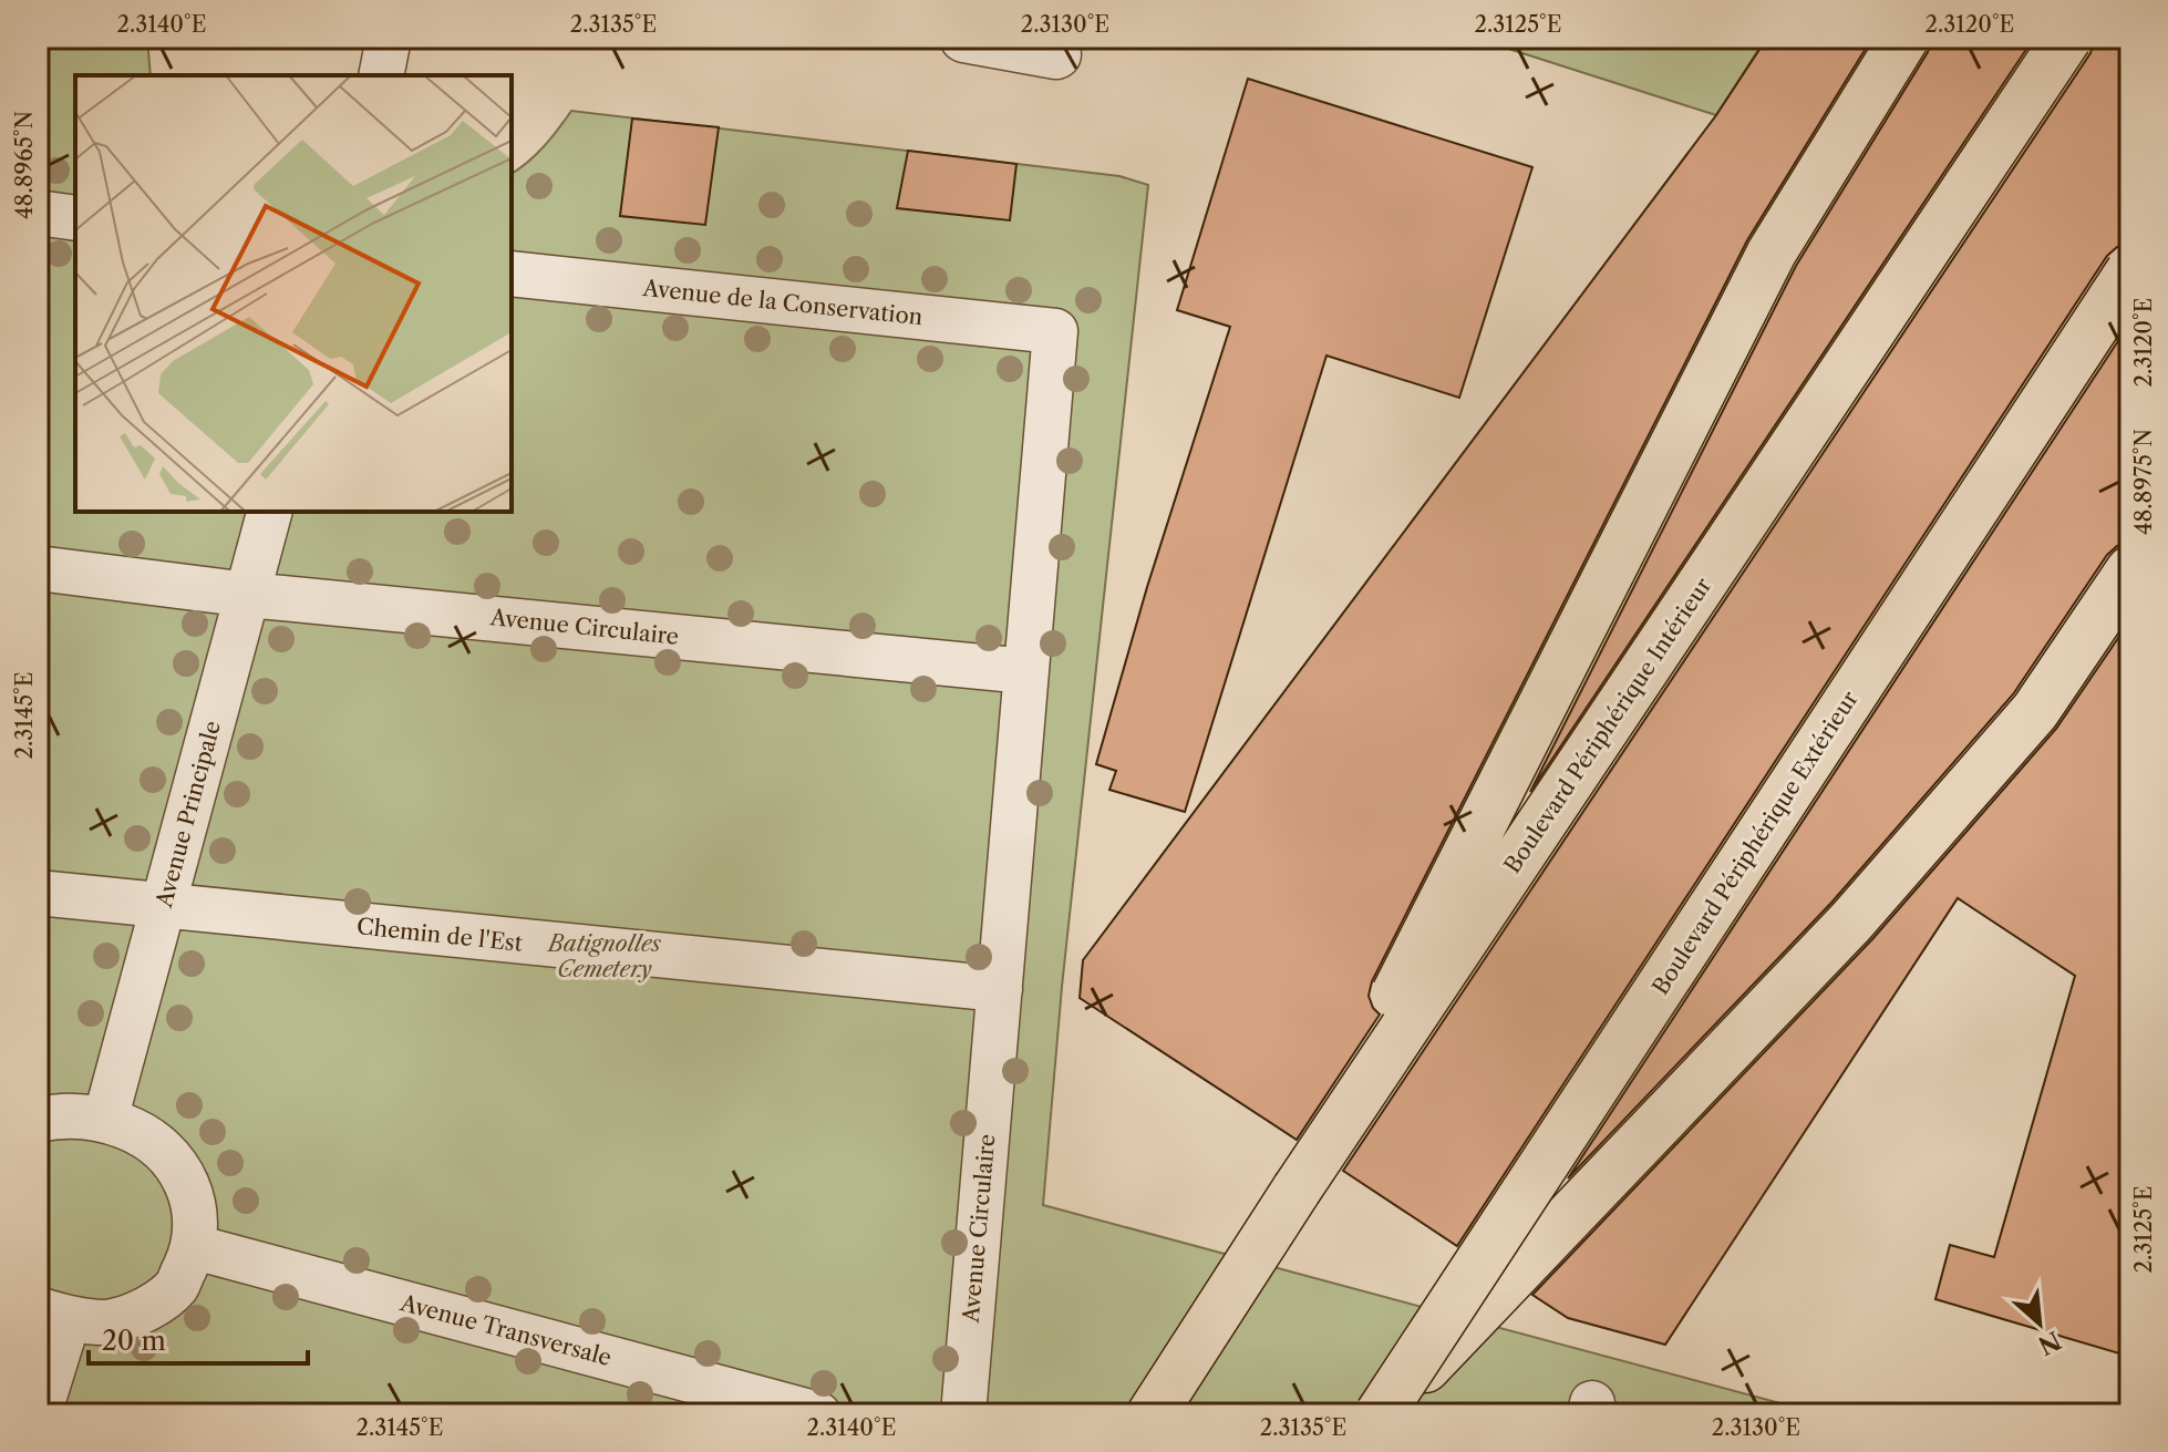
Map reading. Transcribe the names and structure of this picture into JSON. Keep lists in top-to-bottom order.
{
  "streets": {
    "highway": ["Boulevard Périphérique Intérieur", "Boulevard Périphérique Extérieur"],
    "lane": [
      "Avenue de la Conservation",
      "Avenue Circulaire",
      "Avenue Principale",
      "Chemin de l'Est",
      "Avenue Transversale"
    ]
  },
  "crossings": [
    ["Avenue de la Conservation", "Avenue Circulaire"],
    ["Avenue Circulaire", "Avenue Principale"],
    ["Avenue Circulaire", "Chemin de l'Est"],
    ["Avenue Principale", "Chemin de l'Est"]
  ],
  "parks": ["Batignolles Cemetery"],
  "scale_bar": "20 m",
  "north": "bottom right",
  "coordinates": [
    "2.3140°E",
    "2.3135°E",
    "2.3130°E",
    "2.3125°E",
    "2.3120°E",
    "48.8965°N",
    "48.8975°N",
    "2.3145°E"
  ]
}
